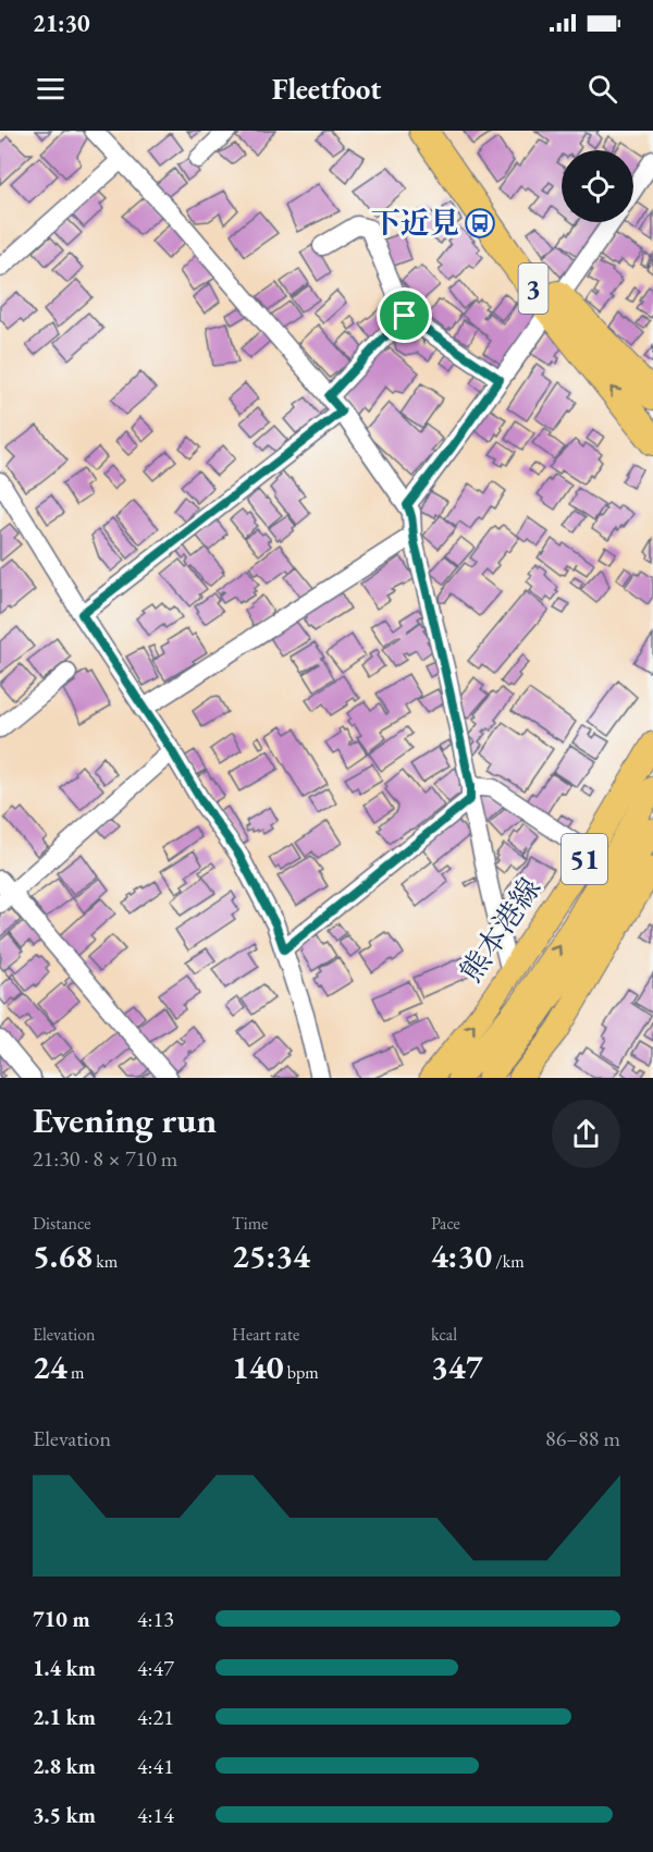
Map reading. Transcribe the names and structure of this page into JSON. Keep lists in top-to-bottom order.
{
  "streets": {
    "highway": ["3"],
    "main road": ["51", "熊本港線"]
  },
  "places": {
    "bus stop": ["下近見"]
  },
  "page": {
    "status": "21:30",
    "header": "Fleetfoot",
    "heading": ["Evening run", "21:30 · 8 × 710 m"],
    "stats": [
      ["Distance", "5.68 km"],
      ["Time", "25:34"],
      ["Pace", "4:30 /km"],
      ["Elevation", "24 m"],
      ["Heart rate", "140 bpm"],
      ["kcal", "347"]
    ],
    "chart": ["Elevation", "86–88 m"],
    "list": [
      {
        "name": "710 m",
        "note": "4:13"
      },
      {
        "name": "1.4 km",
        "note": "4:47"
      },
      {
        "name": "2.1 km",
        "note": "4:21"
      },
      {
        "name": "2.8 km",
        "note": "4:41"
      },
      {
        "name": "3.5 km",
        "note": "4:14"
      }
    ]
  }
}
